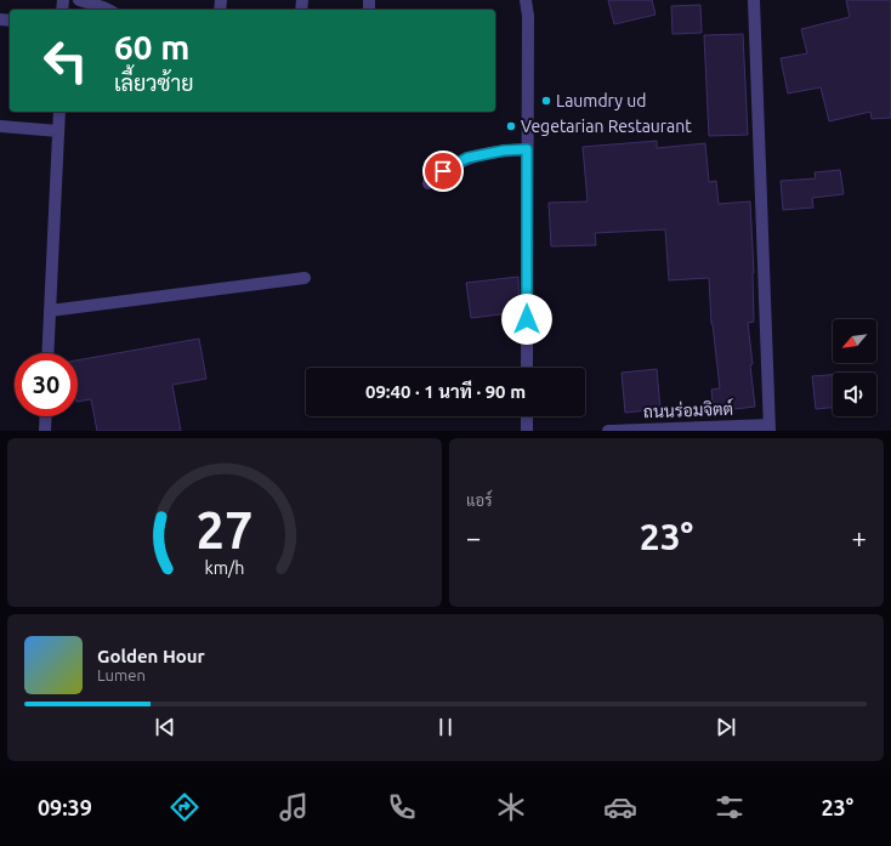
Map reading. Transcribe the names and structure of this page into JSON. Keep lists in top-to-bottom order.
{
  "streets": {
    "street": ["ถนนร่อมจิตต์"]
  },
  "places": ["Laumdry ud", "Vegetarian Restaurant"],
  "north": "bottom left",
  "page": {
    "turn": ["60 m", "เลี้ยวซ้าย"],
    "limit": "30",
    "trip": "09:40 · 1 นาที · 90 m",
    "tile": "แอร์",
    "heat": ["−", "23°", "+"],
    "song": ["Golden Hour", "Lumen"],
    "tabs": ["09:39", "23°"],
    "gauge": ["27", "km/h"]
  }
}
